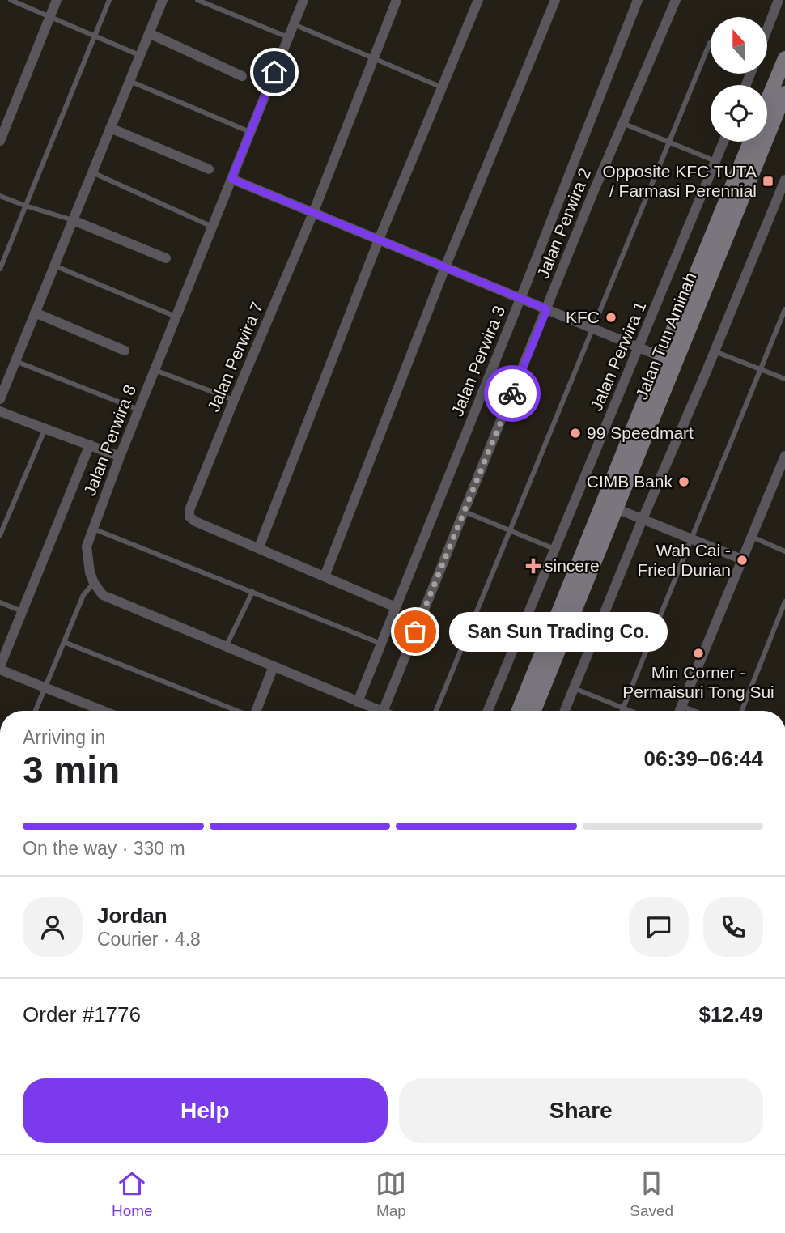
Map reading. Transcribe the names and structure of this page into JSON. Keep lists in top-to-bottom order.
{
  "streets": {
    "main road": ["Jalan Tun Aminah"],
    "street": [
      "Jalan Perwira 2",
      "Jalan Perwira 1",
      "Jalan Perwira 7",
      "Jalan Perwira 3",
      "Jalan Perwira 8"
    ]
  },
  "crossings": [
    ["Jalan Perwira 7", "Jalan Perwira 3"]
  ],
  "places": {
    "transit": ["Opposite KFC TUTA / Farmasi Perennial"],
    "other": [
      "KFC",
      "99 Speedmart",
      "CIMB Bank",
      "Wah Cai - Fried Durian",
      "San Sun Trading Co.",
      "Min Corner - Permaisuri Tong Sui"
    ],
    "health": ["sincere"]
  },
  "north": "top",
  "page": {
    "bubble": "San Sun Trading Co.",
    "heading": ["3 min", "Arriving in", "06:39–06:44"],
    "panel": [
      "Jordan",
      "Courier · 4.8",
      "Order #1776",
      "$12.49"
    ],
    "bar": "On the way · 330 m",
    "buttons": ["Help", "Share"],
    "tabs": ["Home", "Map", "Saved"]
  }
}
